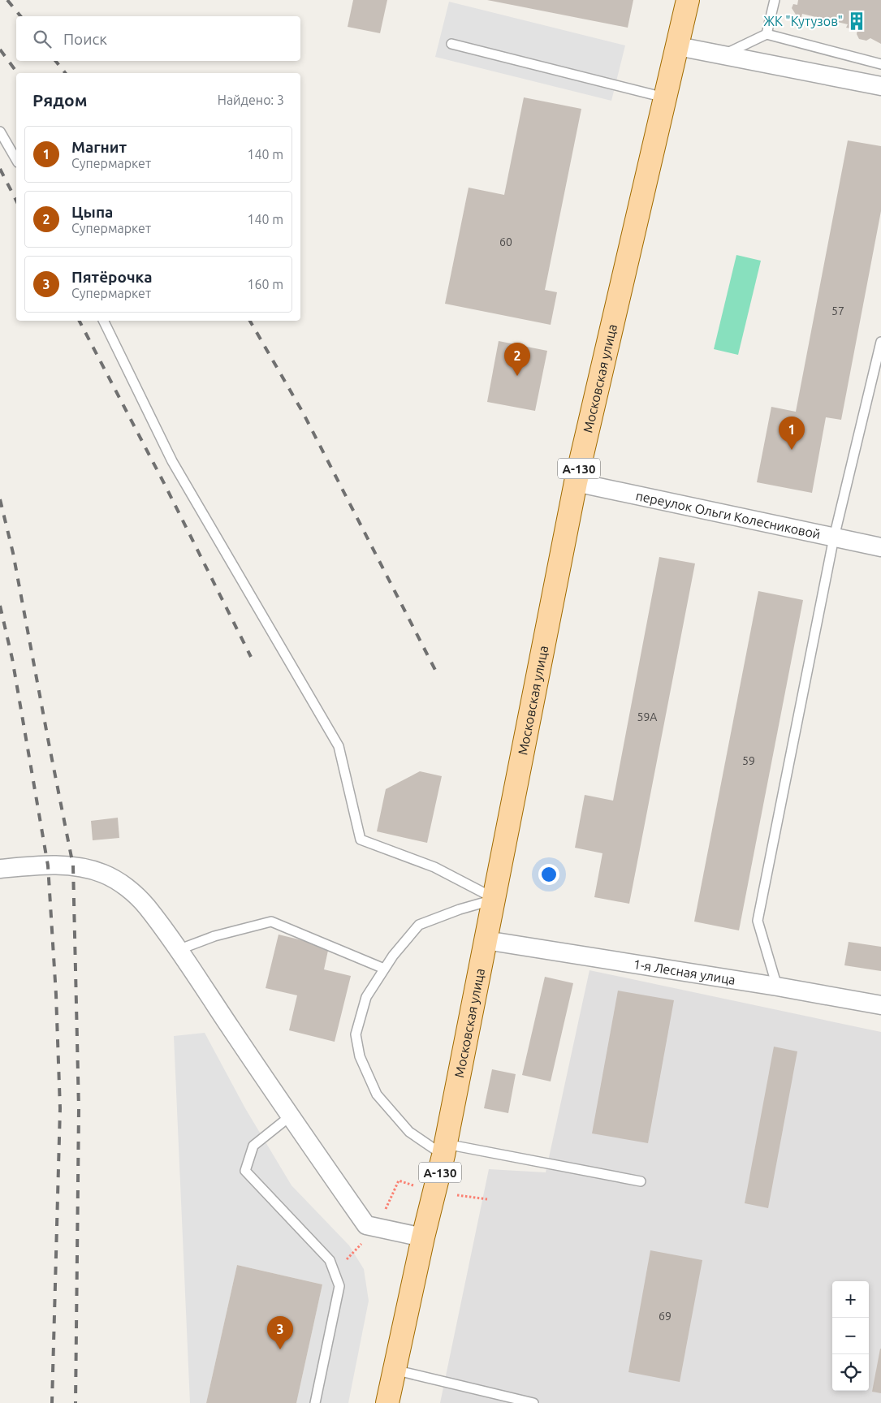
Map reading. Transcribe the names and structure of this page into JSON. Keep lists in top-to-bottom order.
{
  "streets": {
    "main road": ["Московская улица", "А-130"],
    "street": ["переулок Ольги Колесниковой", "1-я Лесная улица"]
  },
  "crossings": [
    ["Московская улица", "переулок Ольги Колесниковой"],
    ["Московская улица", "1-я Лесная улица"]
  ],
  "places": {
    "building": ["ЖК \"Кутузов\""]
  },
  "house_numbers": [
    "60",
    "57",
    "59А",
    "59",
    "69"
  ],
  "page": {
    "search": "Поиск",
    "heading": ["Рядом", "Найдено: 3"],
    "list": [
      {
        "mark": "1",
        "name": "Магнит",
        "note": "Супермаркет",
        "value": "140 m"
      },
      {
        "mark": "2",
        "name": "Цыпа",
        "note": "Супермаркет",
        "value": "140 m"
      },
      {
        "mark": "3",
        "name": "Пятёрочка",
        "note": "Супермаркет",
        "value": "160 m"
      }
    ],
    "pins": ["2", "1", "3"],
    "map_buttons": ["+", "−"]
  }
}
